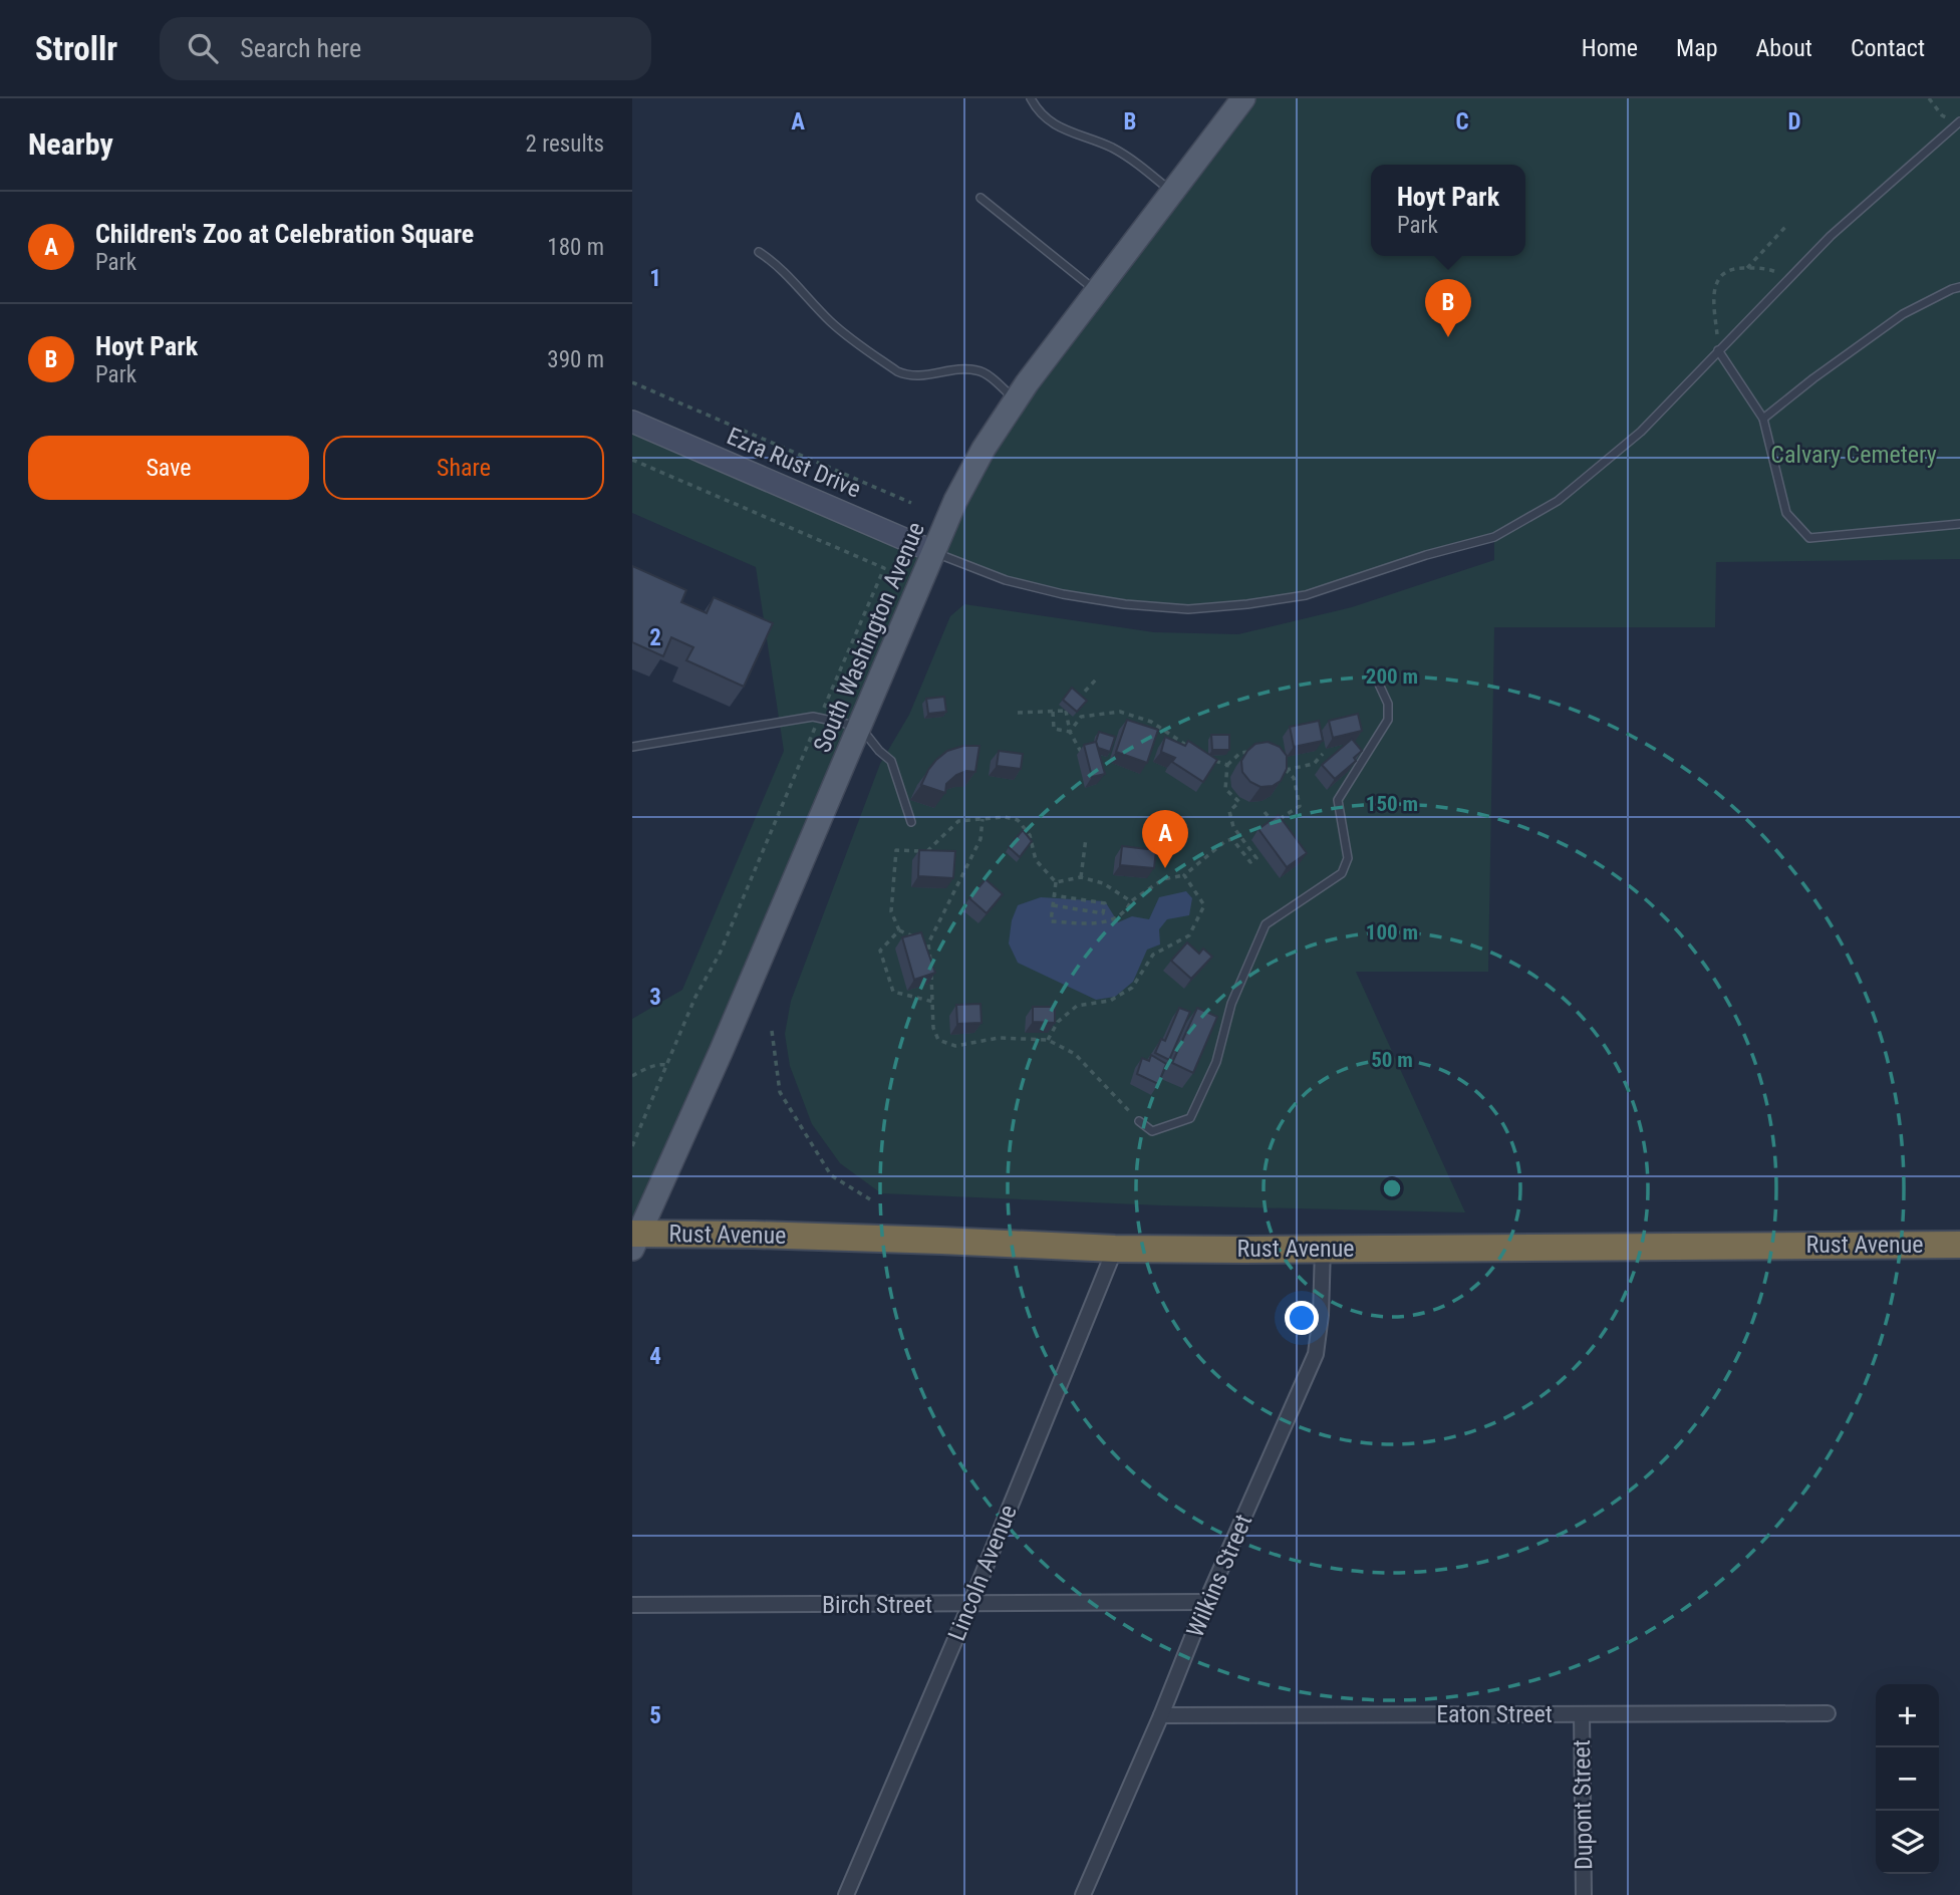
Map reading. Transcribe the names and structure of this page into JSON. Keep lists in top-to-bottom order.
{
  "streets": {
    "highway": ["Rust Avenue"],
    "main road": ["Ezra Rust Drive", "South Washington Avenue"],
    "street": [
      "Lincoln Avenue",
      "Wilkins Street",
      "Birch Street",
      "Eaton Street",
      "Dupont Street"
    ]
  },
  "crossings": [
    ["Ezra Rust Drive", "South Washington Avenue"],
    ["South Washington Avenue", "Rust Avenue"],
    ["Rust Avenue", "Lincoln Avenue"],
    ["Rust Avenue", "Wilkins Street"],
    ["Lincoln Avenue", "Birch Street"],
    ["Wilkins Street", "Birch Street"],
    ["Wilkins Street", "Eaton Street"],
    ["Eaton Street", "Dupont Street"]
  ],
  "parks": ["Calvary Cemetery"],
  "page": {
    "header": "Strollr",
    "search": "Search here",
    "nav": [
      "Home",
      "Map",
      "About",
      "Contact"
    ],
    "heading": ["Nearby", "2 results"],
    "popup": ["Hoyt Park", "Park"],
    "list": [
      {
        "mark": "A",
        "name": "Children's Zoo at Celebration Square",
        "note": "Park",
        "value": "180 m"
      },
      {
        "mark": "B",
        "name": "Hoyt Park",
        "note": "Park",
        "value": "390 m"
      }
    ],
    "pins": ["B", "A"],
    "buttons": ["Save", "Share"],
    "map_buttons": ["+", "−"]
  },
  "grid": {
    "columns": [
      "A",
      "B",
      "C",
      "D"
    ],
    "rows": [
      "1",
      "2",
      "3",
      "4",
      "5"
    ]
  },
  "rings": [
    "200 m",
    "150 m",
    "100 m",
    "50 m"
  ]
}
